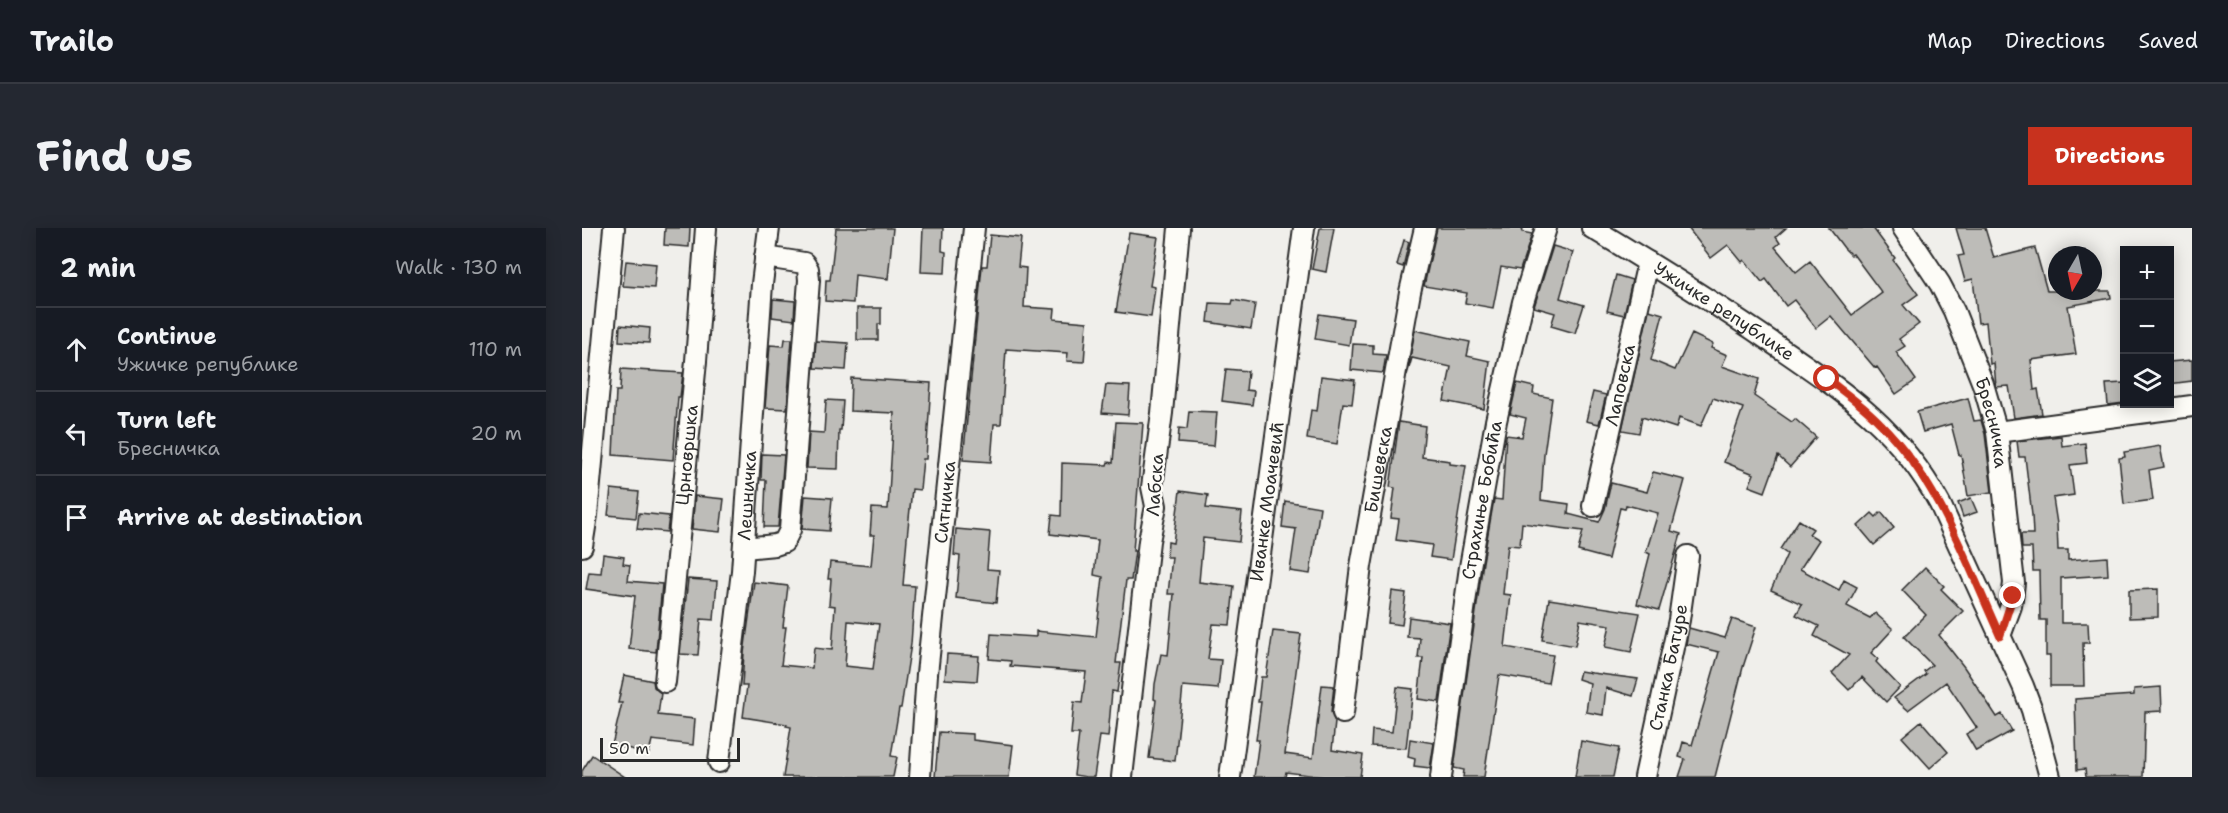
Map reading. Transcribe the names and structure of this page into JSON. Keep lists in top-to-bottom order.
{
  "streets": {
    "street": [
      "Ужичке републике",
      "Лаповска",
      "Бресничка",
      "Црновршка",
      "Бишевска",
      "Лабска",
      "Лешничка",
      "Страхиње Бобића",
      "Ситничка",
      "Иванке Моачевић",
      "Станка Батуре"
    ]
  },
  "crossings": [
    ["Ужичке републике", "Лаповска"],
    ["Ужичке републике", "Бресничка"]
  ],
  "scale_bar": "50 m",
  "north": "bottom",
  "page": {
    "header": "Trailo",
    "nav": ["Map", "Directions", "Saved"],
    "buttons": "Directions",
    "title": "Find us",
    "heading": ["2 min", "Walk · 130 m"],
    "map_buttons": ["+", "−"],
    "list": [
      ["Continue", "Ужичке републике", "110 m"],
      ["Turn left", "Бресничка", "20 m"],
      "Arrive at destination"
    ],
    "scale": "50 m"
  }
}
